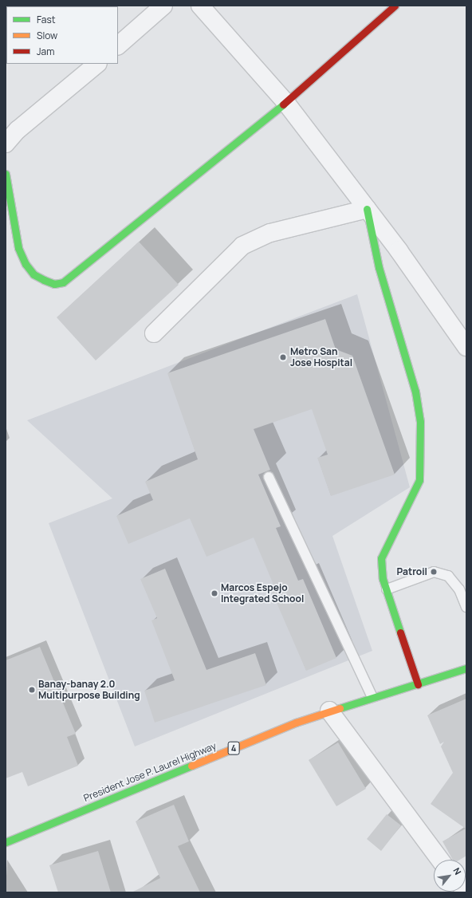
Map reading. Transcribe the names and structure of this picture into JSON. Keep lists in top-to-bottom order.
{
  "streets": {
    "main road": ["4", "President Jose P. Laurel Highway"]
  },
  "places": [
    "Metro San Jose Hospital",
    "Patroil",
    "Marcos Espejo Integrated School",
    "Banay-banay 2.0 Multipurpose Building"
  ],
  "legend": ["Fast", "Slow", "Jam"],
  "north": "top right"
}
